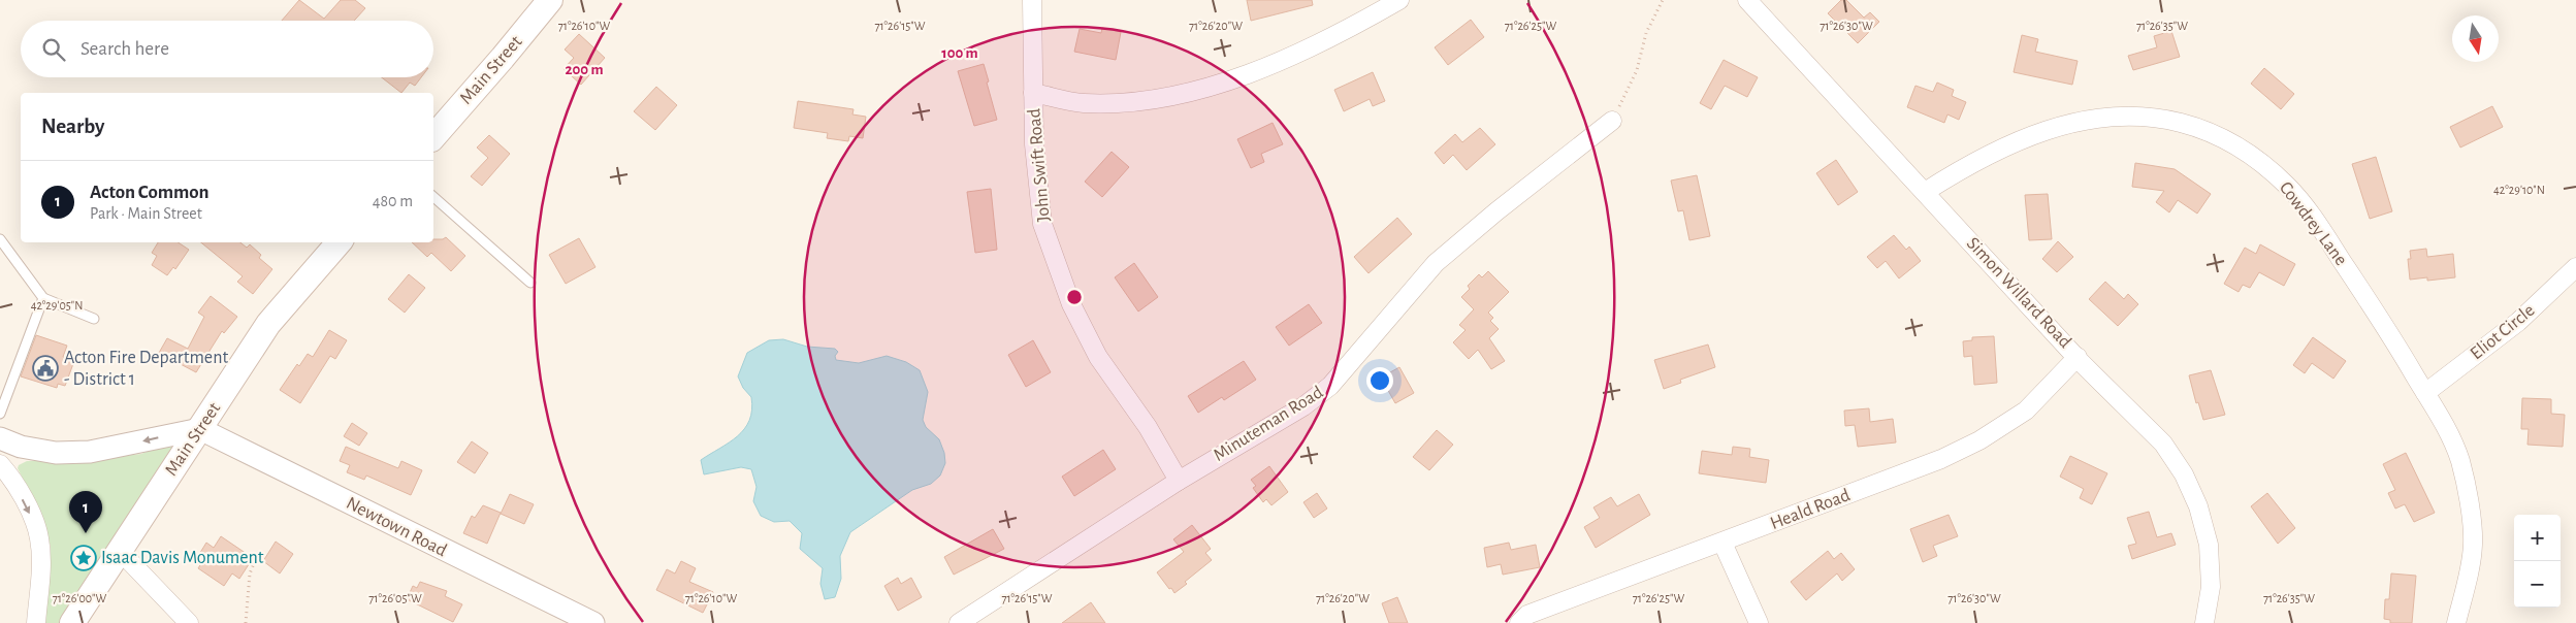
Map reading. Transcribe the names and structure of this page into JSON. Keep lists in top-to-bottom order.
{
  "streets": {
    "main road": ["Main Street"],
    "street": [
      "John Swift Road",
      "Cowdrey Lane",
      "Simon Willard Road",
      "Eliot Circle",
      "Minuteman Road",
      "Heald Road",
      "Newtown Road"
    ]
  },
  "crossings": [
    ["Main Street", "Newtown Road"],
    ["John Swift Road", "Minuteman Road"],
    ["Cowdrey Lane", "Simon Willard Road"],
    ["Cowdrey Lane", "Eliot Circle"],
    ["Simon Willard Road", "Heald Road"]
  ],
  "places": {
    "public building": ["Acton Fire Department - District 1"],
    "place": ["Isaac Davis Monument"]
  },
  "north": "bottom",
  "page": {
    "search": "Search here",
    "heading": "Nearby",
    "list": [
      {
        "mark": "1",
        "name": "Acton Common",
        "note": "Park · Main Street",
        "value": "480 m"
      }
    ],
    "pins": "1",
    "map_buttons": ["+", "−"]
  },
  "coordinates": [
    "71°26'10\"W",
    "71°26'15\"W",
    "71°26'20\"W",
    "71°26'25\"W",
    "71°26'30\"W",
    "71°26'35\"W",
    "42°29'10\"N",
    "42°29'05\"N",
    "71°26'00\"W",
    "71°26'05\"W"
  ],
  "rings": ["100 m", "200 m"]
}
